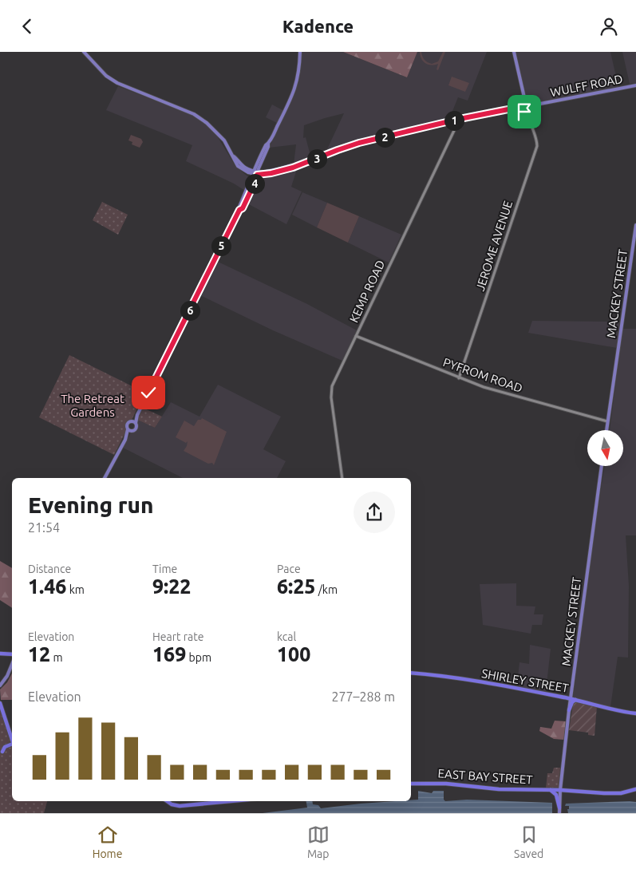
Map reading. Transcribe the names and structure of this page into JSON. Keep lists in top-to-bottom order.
{
  "streets": {
    "highway": ["SHIRLEY STREET", "EAST BAY STREET"],
    "main road": ["WULFF ROAD", "MACKEY STREET"],
    "street": ["JEROME AVENUE", "KEMP ROAD", "PYFROM ROAD"]
  },
  "crossings": [
    ["WULFF ROAD", "JEROME AVENUE"],
    ["JEROME AVENUE", "PYFROM ROAD"],
    ["KEMP ROAD", "PYFROM ROAD"],
    ["MACKEY STREET", "PYFROM ROAD"],
    ["MACKEY STREET", "SHIRLEY STREET"],
    ["MACKEY STREET", "EAST BAY STREET"]
  ],
  "parks": ["The Retreat Gardens"],
  "north": "bottom",
  "page": {
    "header": "Kadence",
    "pins": [
      "1",
      "2",
      "3",
      "4",
      "5",
      "6"
    ],
    "heading": ["Evening run", "21:54"],
    "stats": [
      ["Distance", "1.46 km"],
      ["Time", "9:22"],
      ["Pace", "6:25 /km"],
      ["Elevation", "12 m"],
      ["Heart rate", "169 bpm"],
      ["kcal", "100"]
    ],
    "chart": ["Elevation", "277–288 m"],
    "tabs": ["Home", "Map", "Saved"]
  }
}
